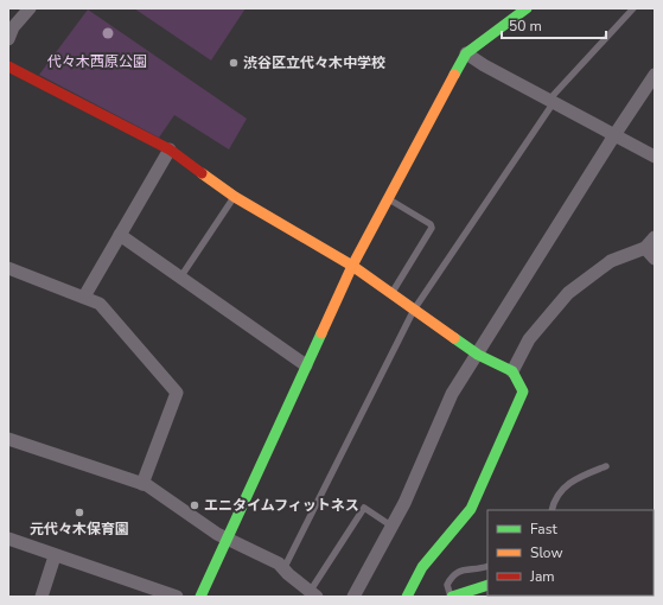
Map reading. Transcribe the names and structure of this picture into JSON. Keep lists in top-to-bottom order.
{
  "parks": ["代々木西原公園"],
  "places": ["渋谷区立代々木中学校", "エニタイムフィットネス", "元代々木保育園"],
  "legend": ["Fast", "Slow", "Jam"],
  "scale_bar": "50 m"
}
